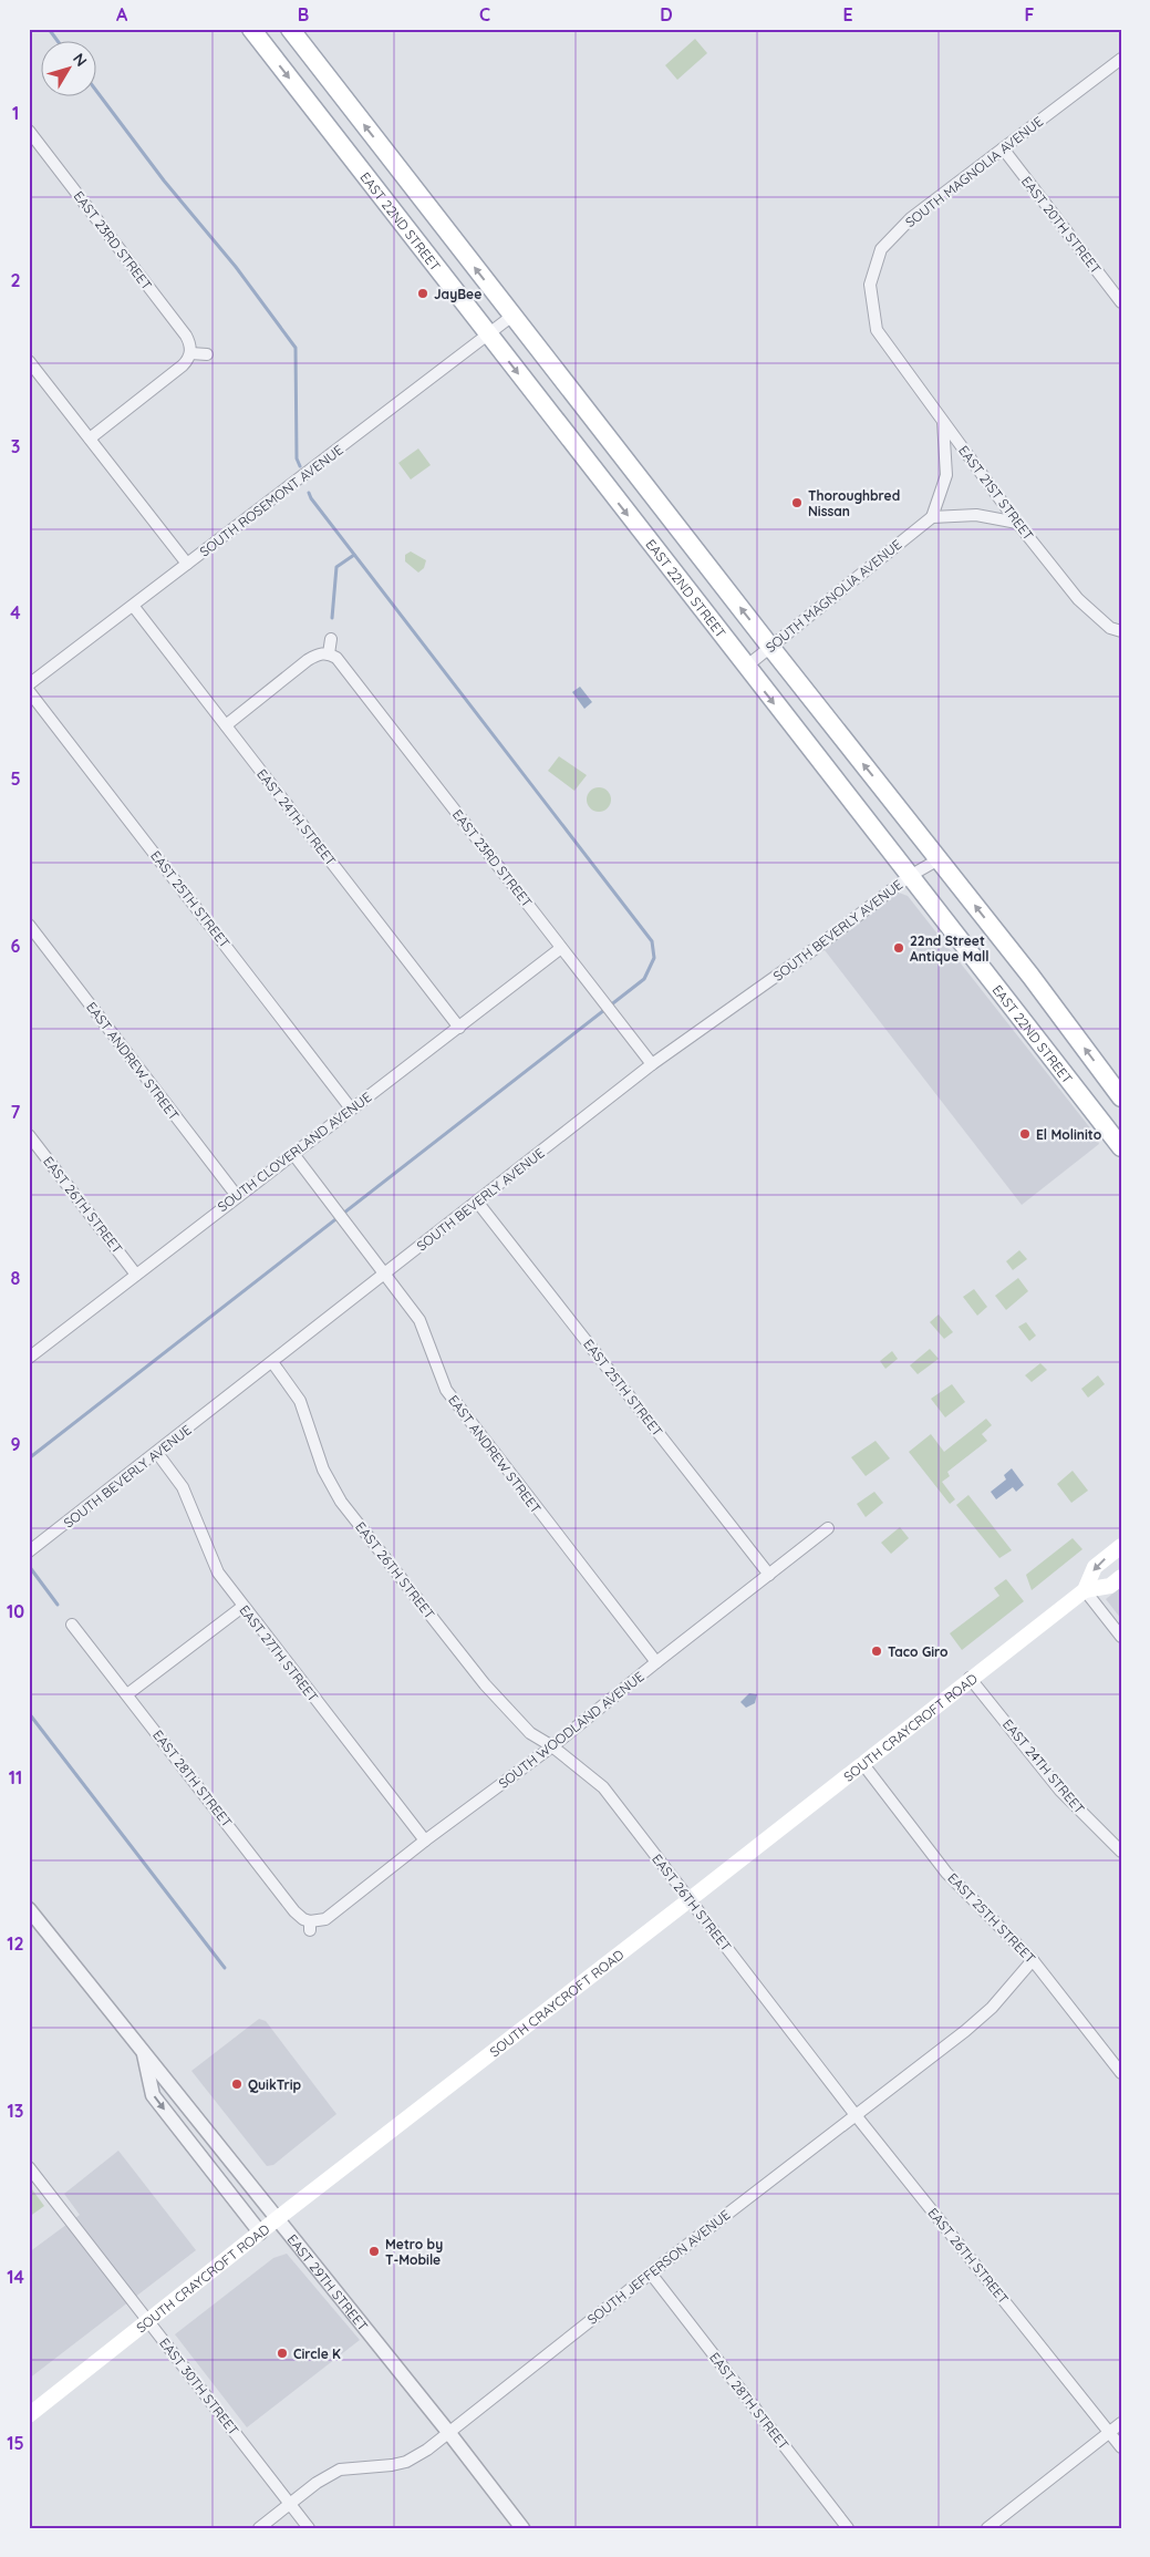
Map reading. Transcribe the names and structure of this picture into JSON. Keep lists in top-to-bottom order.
{
  "streets": {
    "main road": ["EAST 22ND STREET", "SOUTH CRAYCROFT ROAD"],
    "street": [
      "SOUTH MAGNOLIA AVENUE",
      "EAST 20TH STREET",
      "EAST 23RD STREET",
      "EAST 21ST STREET",
      "SOUTH ROSEMONT AVENUE",
      "EAST 24TH STREET",
      "EAST 25TH STREET",
      "SOUTH BEVERLY AVENUE",
      "EAST ANDREW STREET",
      "SOUTH CLOVERLAND AVENUE",
      "EAST 26TH STREET",
      "EAST 27TH STREET",
      "SOUTH WOODLAND AVENUE",
      "EAST 28TH STREET",
      "SOUTH JEFFERSON AVENUE",
      "EAST 29TH STREET",
      "EAST 30TH STREET"
    ]
  },
  "crossings": [
    ["SOUTH MAGNOLIA AVENUE", "EAST 22ND STREET"],
    ["SOUTH MAGNOLIA AVENUE", "EAST 20TH STREET"],
    ["SOUTH MAGNOLIA AVENUE", "EAST 21ST STREET"],
    ["EAST 22ND STREET", "SOUTH ROSEMONT AVENUE"],
    ["EAST 22ND STREET", "SOUTH BEVERLY AVENUE"],
    ["EAST 23RD STREET", "SOUTH BEVERLY AVENUE"],
    ["EAST 23RD STREET", "SOUTH CLOVERLAND AVENUE"],
    ["SOUTH ROSEMONT AVENUE", "EAST 24TH STREET"],
    ["EAST 24TH STREET", "SOUTH CLOVERLAND AVENUE"],
    ["EAST 24TH STREET", "SOUTH CRAYCROFT ROAD"],
    ["EAST 25TH STREET", "SOUTH BEVERLY AVENUE"],
    ["EAST 25TH STREET", "SOUTH CLOVERLAND AVENUE"],
    ["EAST 25TH STREET", "SOUTH CRAYCROFT ROAD"],
    ["EAST 25TH STREET", "SOUTH WOODLAND AVENUE"],
    ["EAST 25TH STREET", "SOUTH JEFFERSON AVENUE"],
    ["SOUTH BEVERLY AVENUE", "EAST ANDREW STREET"],
    ["SOUTH BEVERLY AVENUE", "EAST 26TH STREET"],
    ["SOUTH BEVERLY AVENUE", "EAST 27TH STREET"],
    ["EAST ANDREW STREET", "SOUTH CLOVERLAND AVENUE"],
    ["EAST ANDREW STREET", "SOUTH WOODLAND AVENUE"],
    ["SOUTH CLOVERLAND AVENUE", "EAST 26TH STREET"],
    ["EAST 26TH STREET", "SOUTH CRAYCROFT ROAD"],
    ["EAST 26TH STREET", "SOUTH WOODLAND AVENUE"],
    ["EAST 26TH STREET", "SOUTH JEFFERSON AVENUE"],
    ["EAST 27TH STREET", "SOUTH WOODLAND AVENUE"],
    ["SOUTH CRAYCROFT ROAD", "EAST 29TH STREET"],
    ["SOUTH CRAYCROFT ROAD", "EAST 30TH STREET"],
    ["SOUTH WOODLAND AVENUE", "EAST 28TH STREET"],
    ["EAST 28TH STREET", "SOUTH JEFFERSON AVENUE"],
    ["SOUTH JEFFERSON AVENUE", "EAST 29TH STREET"],
    ["SOUTH JEFFERSON AVENUE", "EAST 30TH STREET"]
  ],
  "places": [
    "JayBee",
    "Thoroughbred Nissan",
    "22nd Street Antique Mall",
    "El Molinito",
    "Taco Giro",
    "QuikTrip",
    "Metro by T-Mobile",
    "Circle K"
  ],
  "north": "top right",
  "grid": {
    "columns": [
      "A",
      "B",
      "C",
      "D",
      "E",
      "F"
    ],
    "rows": [
      "1",
      "2",
      "3",
      "4",
      "5",
      "6",
      "7",
      "8",
      "9",
      "10",
      "11",
      "12",
      "13",
      "14",
      "15"
    ]
  }
}
